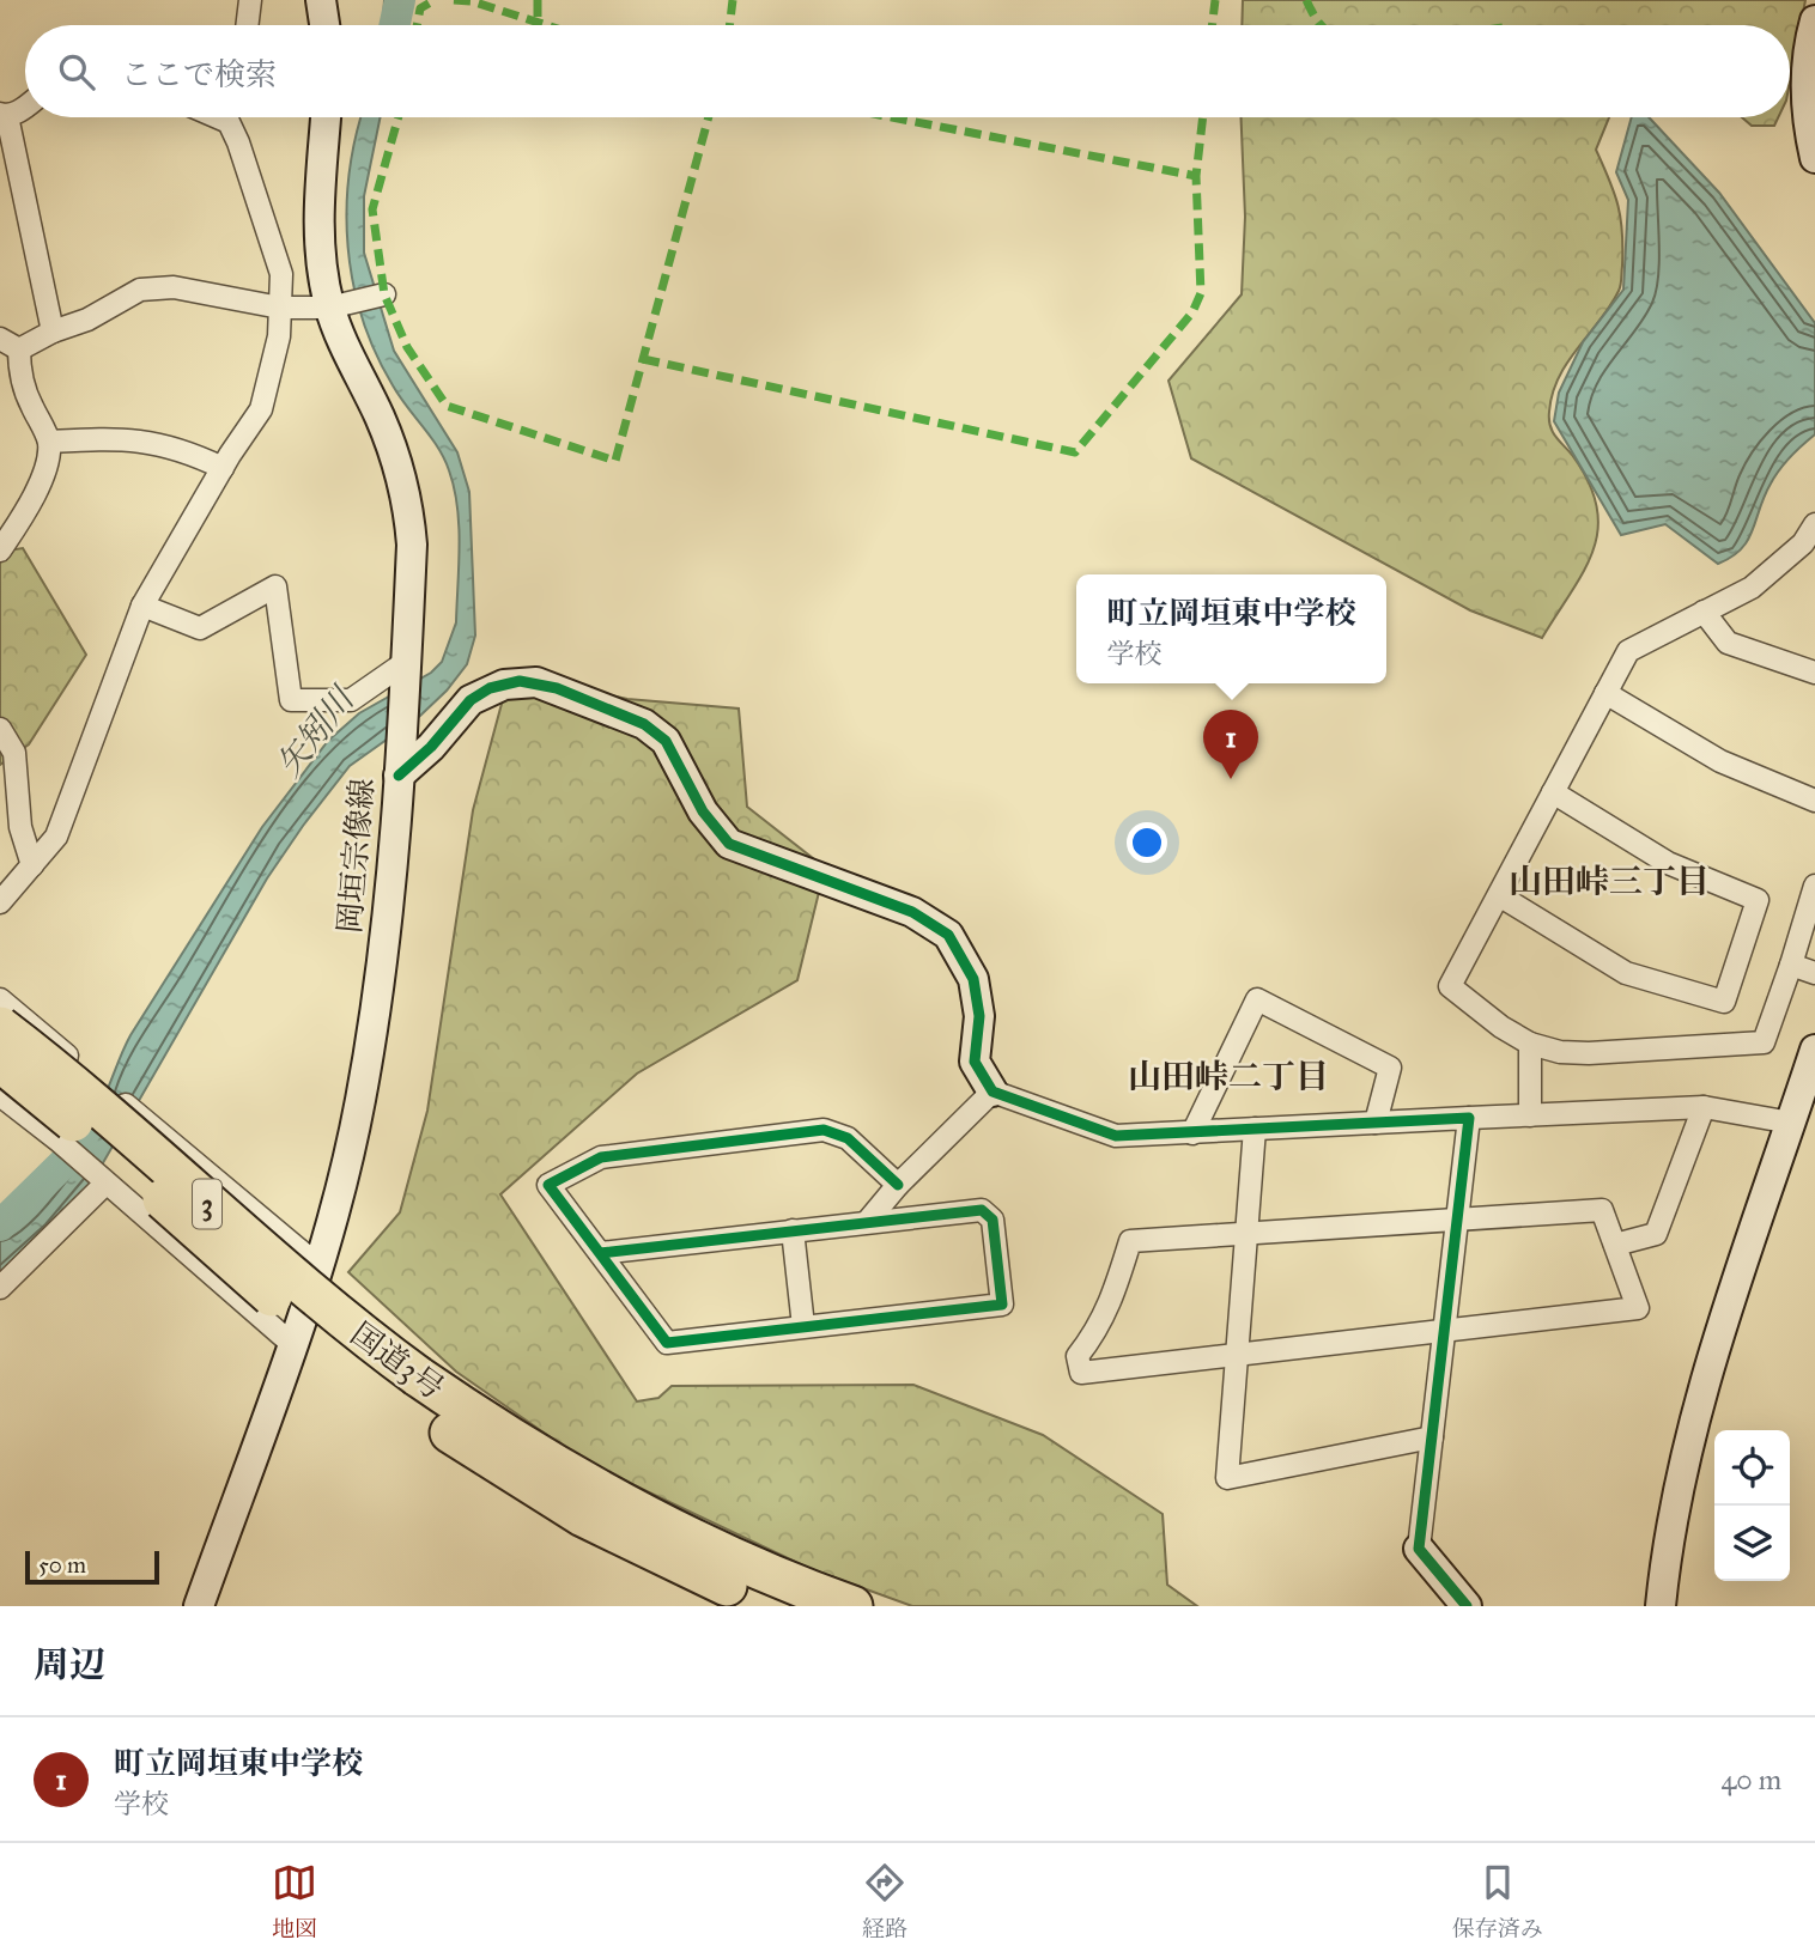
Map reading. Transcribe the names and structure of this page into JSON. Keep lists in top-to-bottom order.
{
  "streets": {
    "highway": ["3", "国道3号"],
    "street": ["岡垣宗像線"]
  },
  "districts": ["山田峠三丁目", "山田峠二丁目"],
  "water": ["矢矧川"],
  "scale_bar": "50 m",
  "page": {
    "search": "ここで検索",
    "popup": ["町立岡垣東中学校", "学校"],
    "pins": "1",
    "scale": "50 m",
    "heading": "周辺",
    "list": [
      {
        "mark": "1",
        "name": "町立岡垣東中学校",
        "note": "学校",
        "value": "40 m"
      }
    ],
    "nav": ["地図", "経路", "保存済み"]
  }
}
